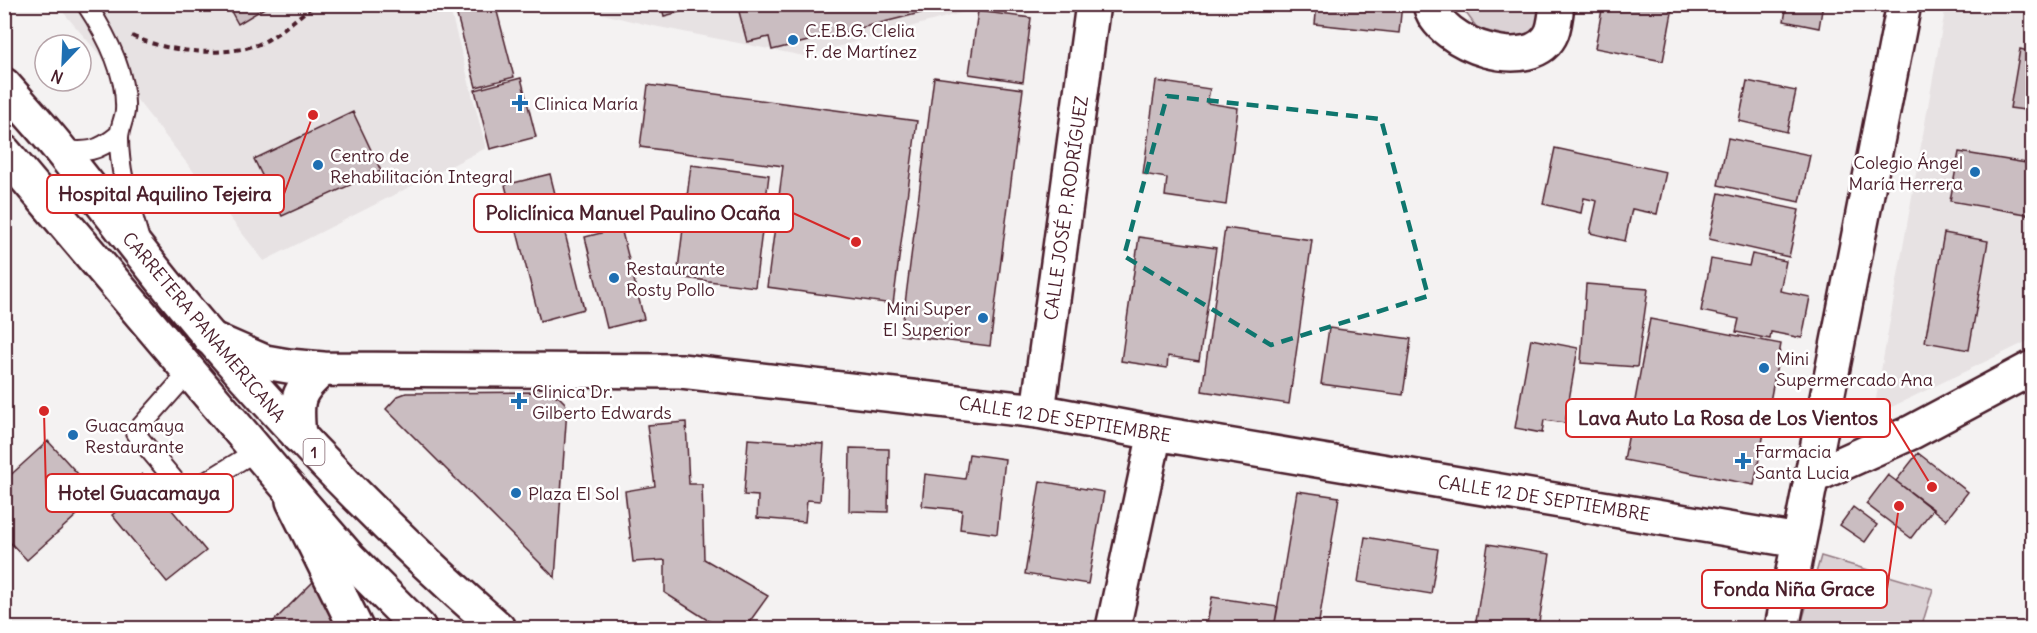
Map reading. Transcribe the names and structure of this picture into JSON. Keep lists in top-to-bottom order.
{
  "streets": {
    "main road": [
      "CALLE JOSÉ P. RODRÍGUEZ",
      "CARRETERA PANAMERICANA",
      "CALLE 12 DE SEPTIEMBRE",
      "1"
    ]
  },
  "crossings": [
    ["CALLE JOSÉ P. RODRÍGUEZ", "CALLE 12 DE SEPTIEMBRE"],
    ["CARRETERA PANAMERICANA", "CALLE 12 DE SEPTIEMBRE"]
  ],
  "places": {
    "other": [
      "C.E.B.G. Clelia F. de Martínez",
      "Hospital Aquilino Tejeira",
      "Centro de Rehabilitación Integral",
      "Colegio Ángel María Herrera",
      "Policlínica Manuel Paulino Ocaña",
      "Restaurante Rosty Pollo",
      "Mini Super El Superior",
      "Mini Supermercado Ana",
      "Hotel Guacamaya",
      "Guacamaya Restaurante",
      "Lava Auto La Rosa de Los Vientos",
      "Plaza El Sol",
      "Fonda Niña Grace"
    ],
    "health": ["Clinica María", "Clinica Dr. Gilberto Edwards", "Farmacia Santa Lucia"]
  },
  "north": "bottom left"
}
